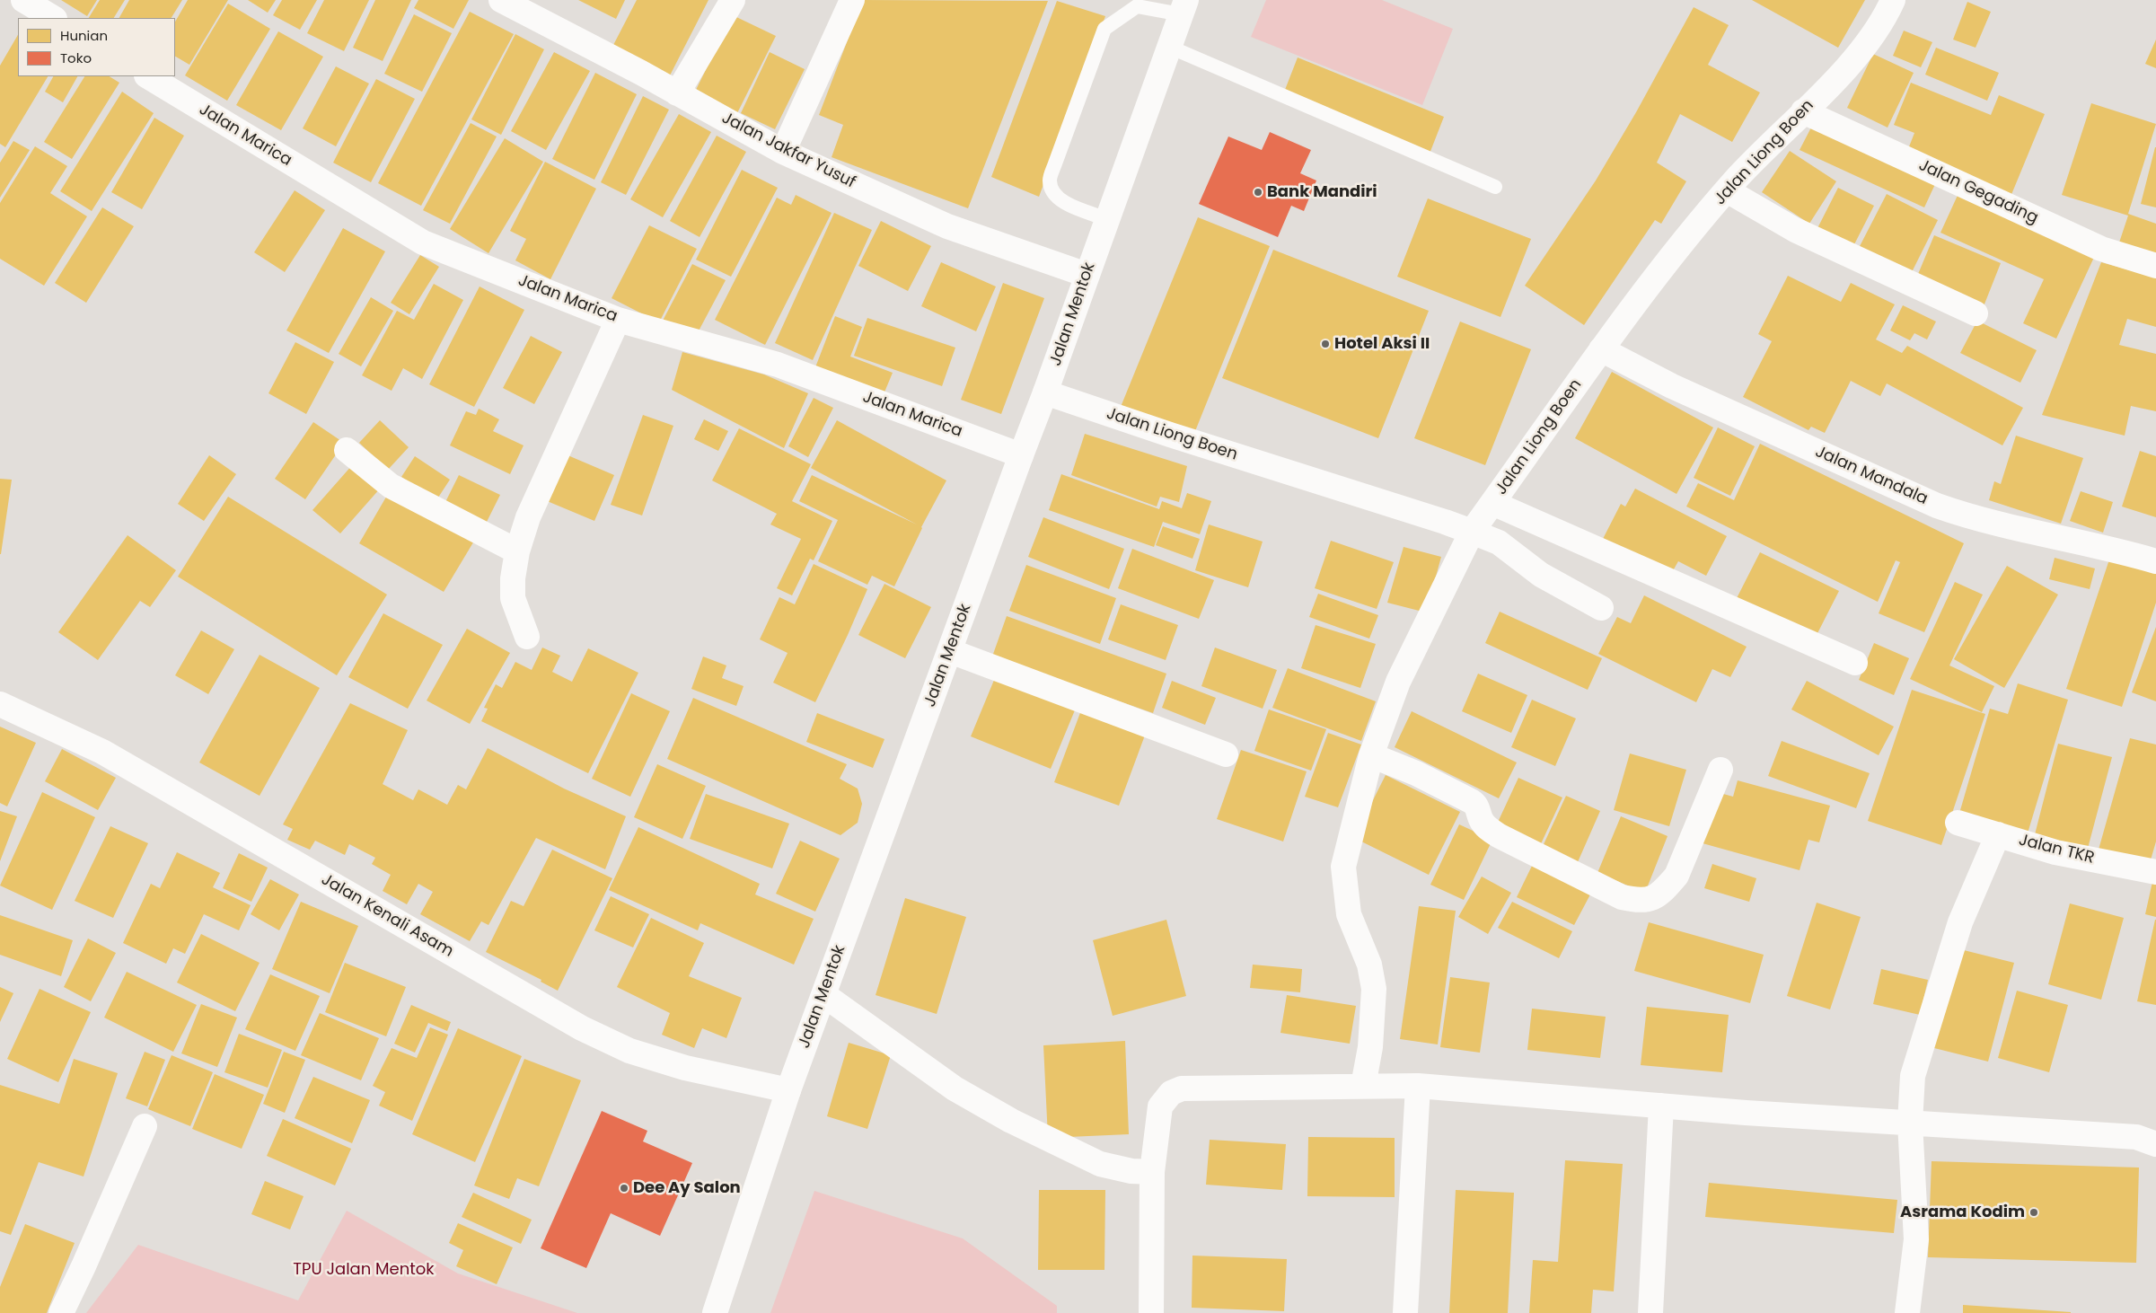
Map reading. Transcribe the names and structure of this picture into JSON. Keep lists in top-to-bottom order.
{
  "streets": {
    "main road": [
      "Jalan Marica",
      "Jalan Jakfar Yusuf",
      "Jalan Liong Boen",
      "Jalan Gegading",
      "Jalan Mentok",
      "Jalan Mandala",
      "Jalan TKR",
      "Jalan Kenali Asam"
    ]
  },
  "crossings": [
    ["Jalan Marica", "Jalan Mentok"],
    ["Jalan Jakfar Yusuf", "Jalan Mentok"],
    ["Jalan Liong Boen", "Jalan Gegading"],
    ["Jalan Liong Boen", "Jalan Mentok"],
    ["Jalan Liong Boen", "Jalan Mandala"],
    ["Jalan Mentok", "Jalan Kenali Asam"]
  ],
  "parks": ["TPU Jalan Mentok"],
  "places": [
    "Bank Mandiri",
    "Hotel Aksi II",
    "Dee Ay Salon",
    "Asrama Kodim"
  ],
  "legend": ["Hunian", "Toko"]
}
